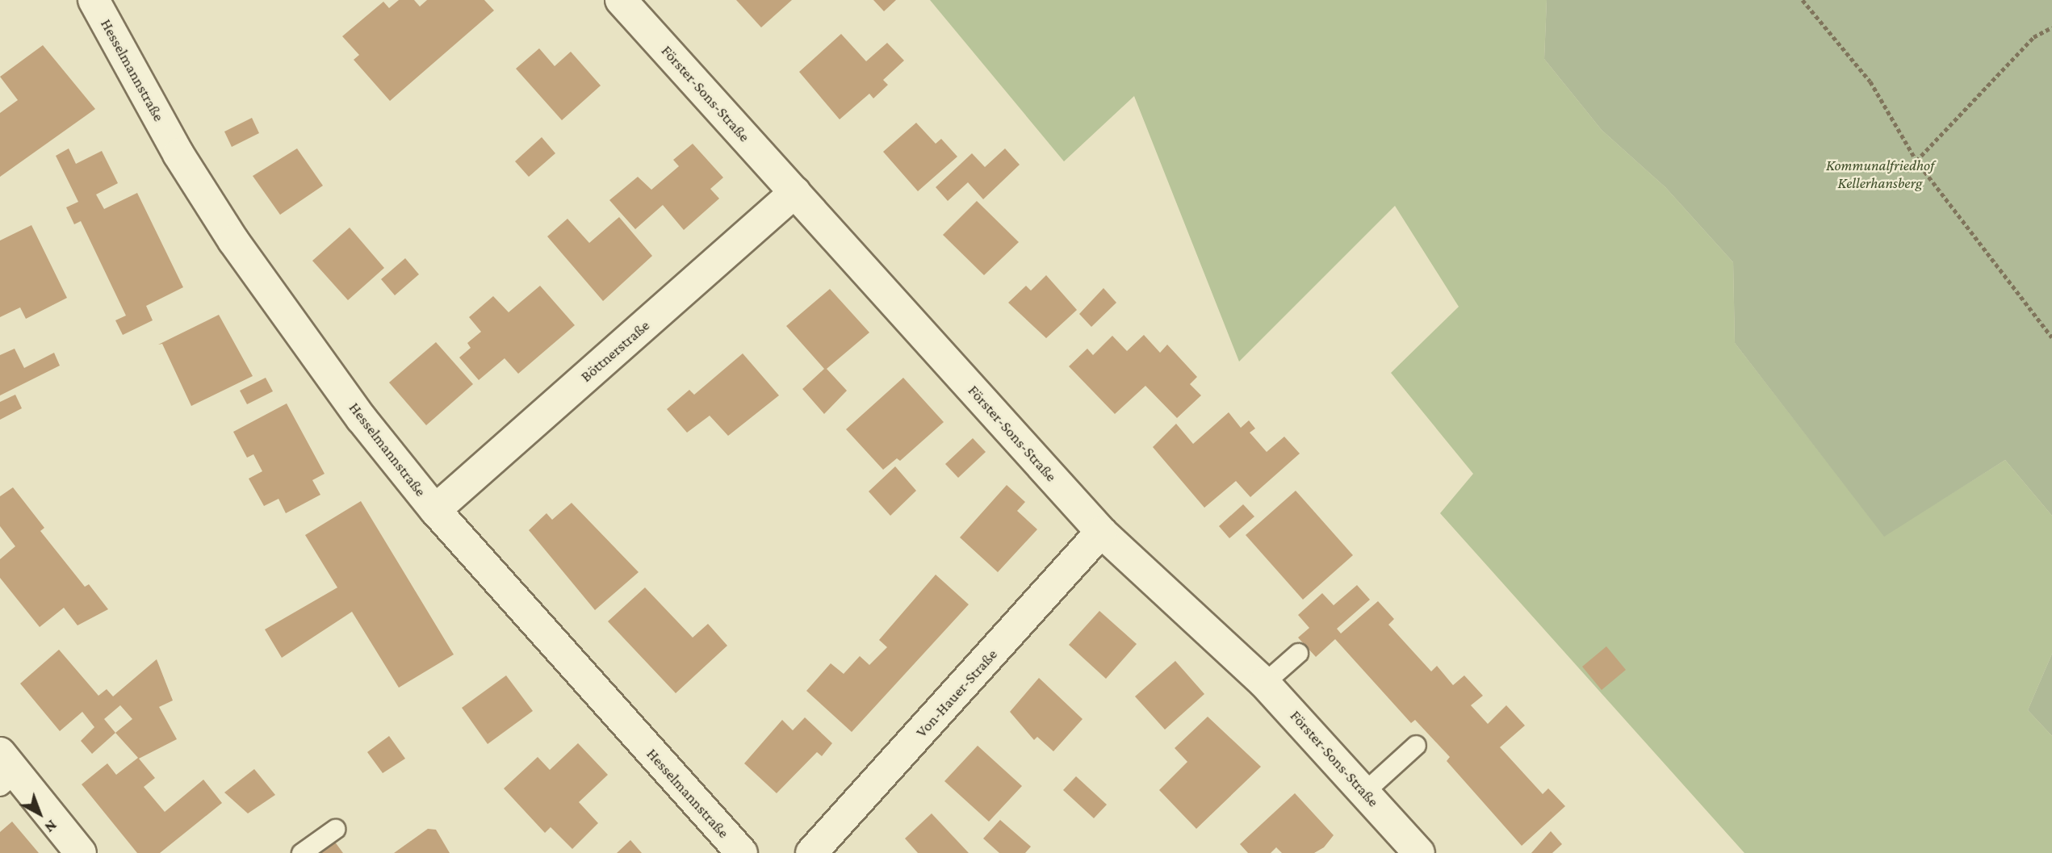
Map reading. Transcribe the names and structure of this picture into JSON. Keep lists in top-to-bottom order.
{
  "streets": {
    "street": [
      "Hesselmannstraße",
      "Förster-Sons-Straße",
      "Böttnerstraße",
      "Von-Hauer-Straße"
    ]
  },
  "crossings": [
    ["Hesselmannstraße", "Böttnerstraße"],
    ["Förster-Sons-Straße", "Böttnerstraße"],
    ["Förster-Sons-Straße", "Von-Hauer-Straße"]
  ],
  "parks": ["Kommunalfriedhof Kellerhansberg"],
  "north": "bottom right"
}
